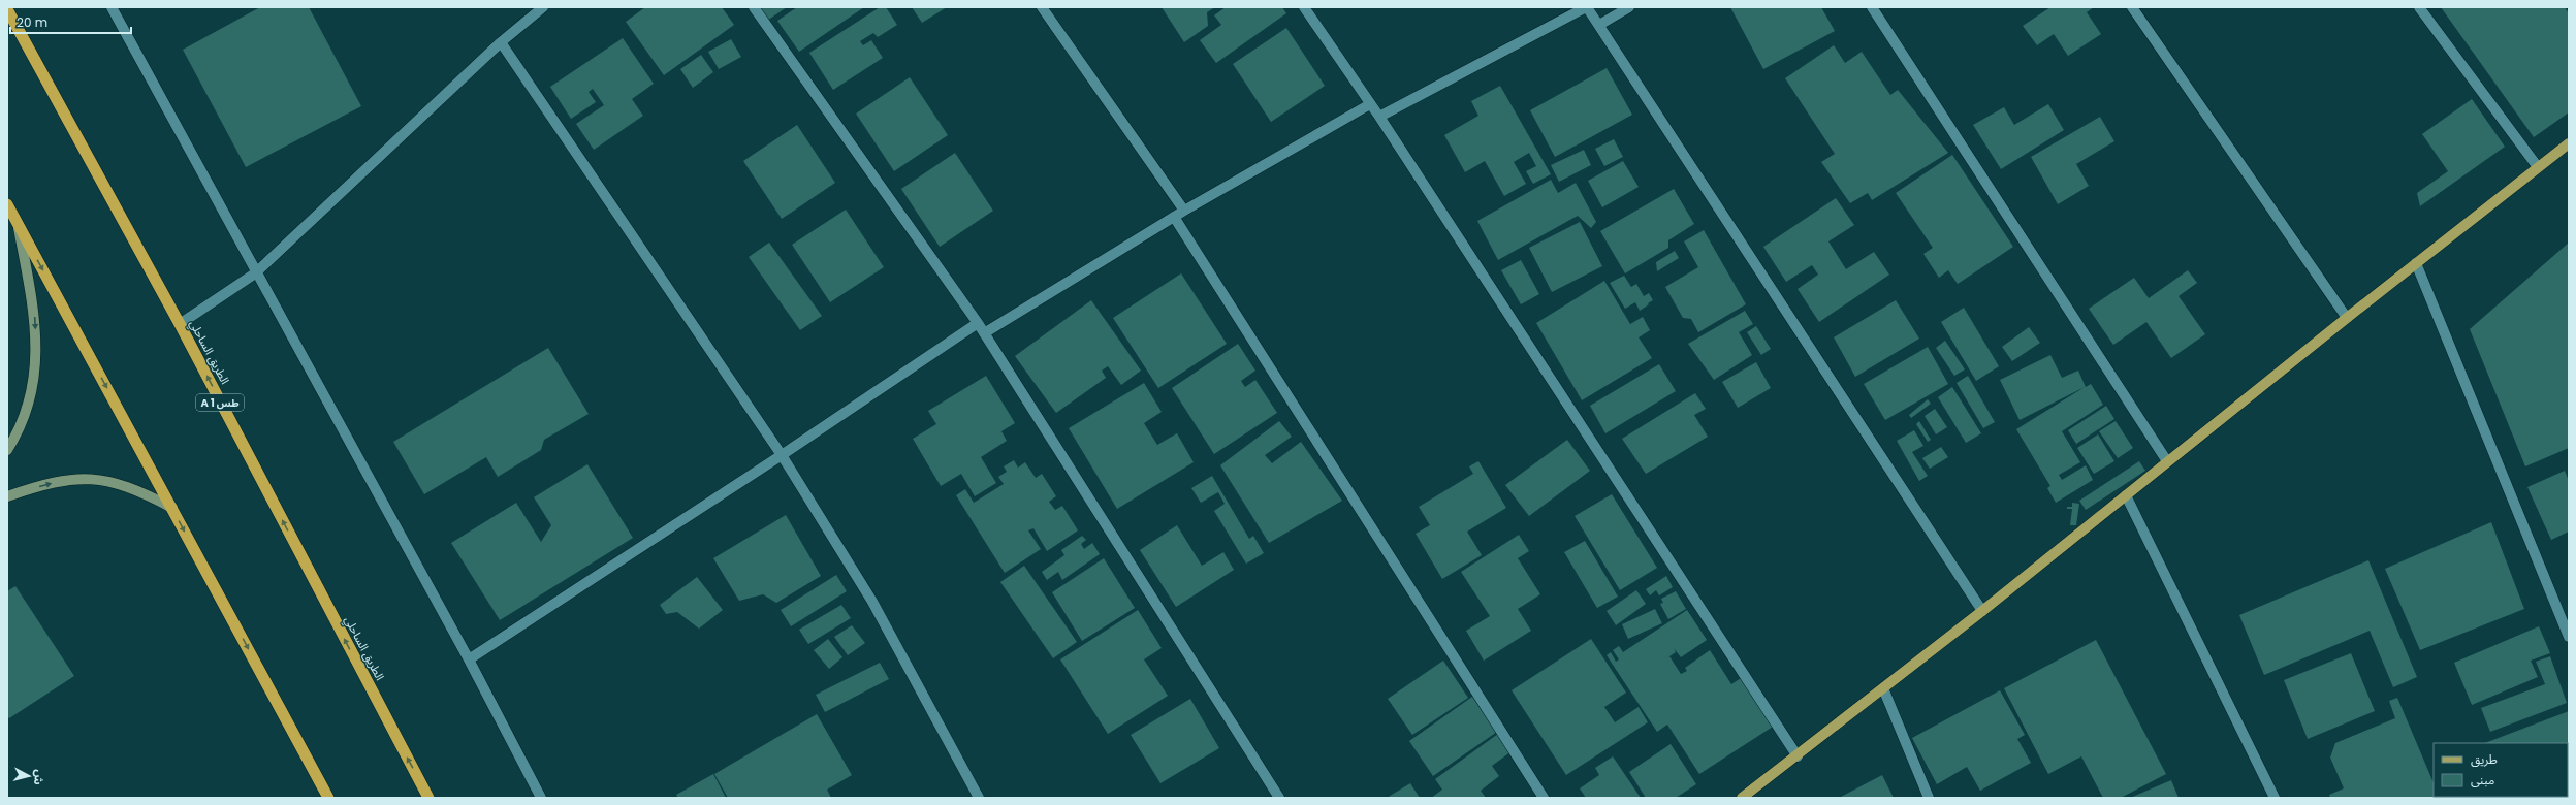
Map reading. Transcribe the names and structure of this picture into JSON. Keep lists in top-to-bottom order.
{
  "streets": {
    "highway": ["الطريق الساحلي", "A 1 طس"]
  },
  "legend": ["طريق", "مبنى"],
  "scale_bar": "20 m",
  "north": "right"
}
